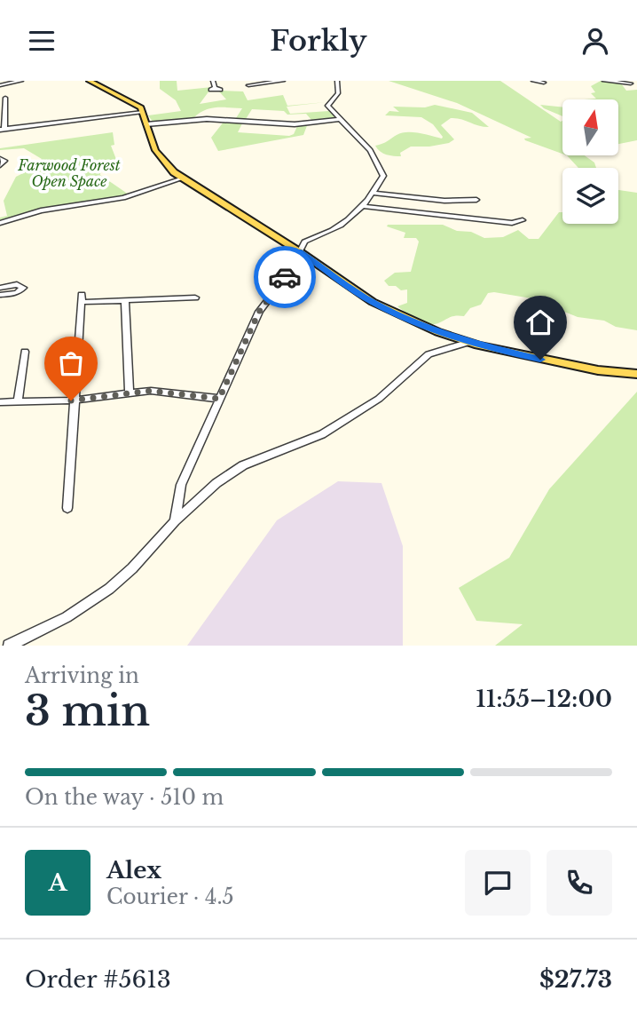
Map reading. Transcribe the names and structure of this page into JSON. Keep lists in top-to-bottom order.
{
  "parks": ["Farwood Forest Open Space"],
  "north": "top",
  "page": {
    "header": "Forkly",
    "heading": ["3 min", "Arriving in", "11:55–12:00"],
    "panel": [
      "Alex",
      "Courier · 4.5",
      "Order #5613",
      "$27.73"
    ],
    "bar": "On the way · 510 m",
    "round": "A"
  }
}
